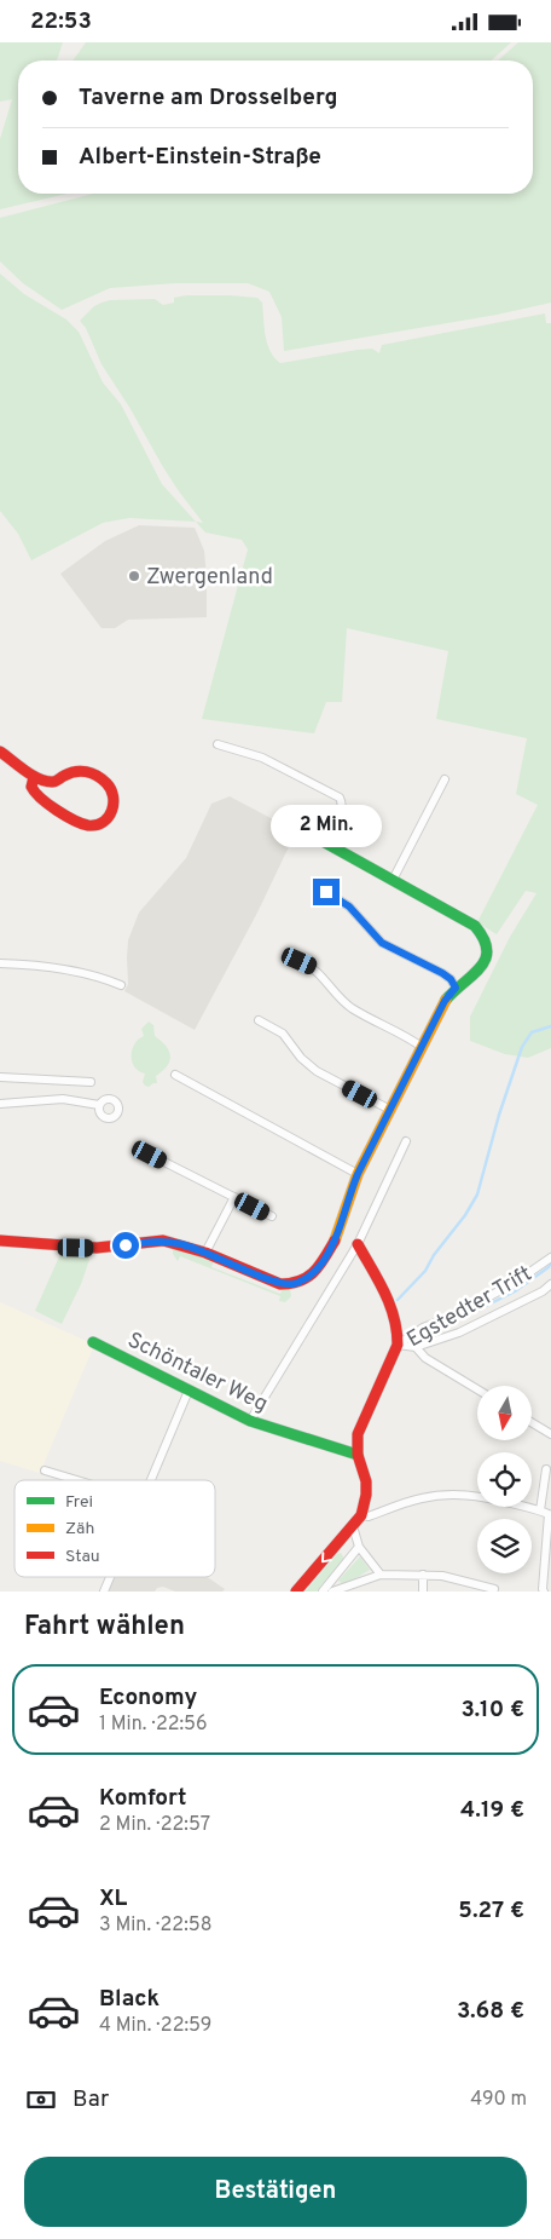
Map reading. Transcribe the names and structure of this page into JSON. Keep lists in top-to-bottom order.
{
  "streets": {
    "street": ["Egstedter Trift", "Schöntaler Weg"]
  },
  "places": ["Zwergenland"],
  "legend": ["Frei", "Zäh", "Stau"],
  "north": "bottom",
  "page": {
    "status": "22:53",
    "banner": ["Taverne am Drosselberg", "Albert-Einstein-Straße"],
    "bubble": "2 Min.",
    "heading": "Fahrt wählen",
    "list": [
      {
        "name": "Economy",
        "note": "1 Min. · 22:56",
        "value": "3.10 €"
      },
      {
        "name": "Komfort",
        "note": "2 Min. · 22:57",
        "value": "4.19 €"
      },
      {
        "name": "XL",
        "note": "3 Min. · 22:58",
        "value": "5.27 €"
      },
      {
        "name": "Black",
        "note": "4 Min. · 22:59",
        "value": "3.68 €"
      }
    ],
    "pay": ["Bar", "490 m"],
    "buttons": "Bestätigen"
  }
}
